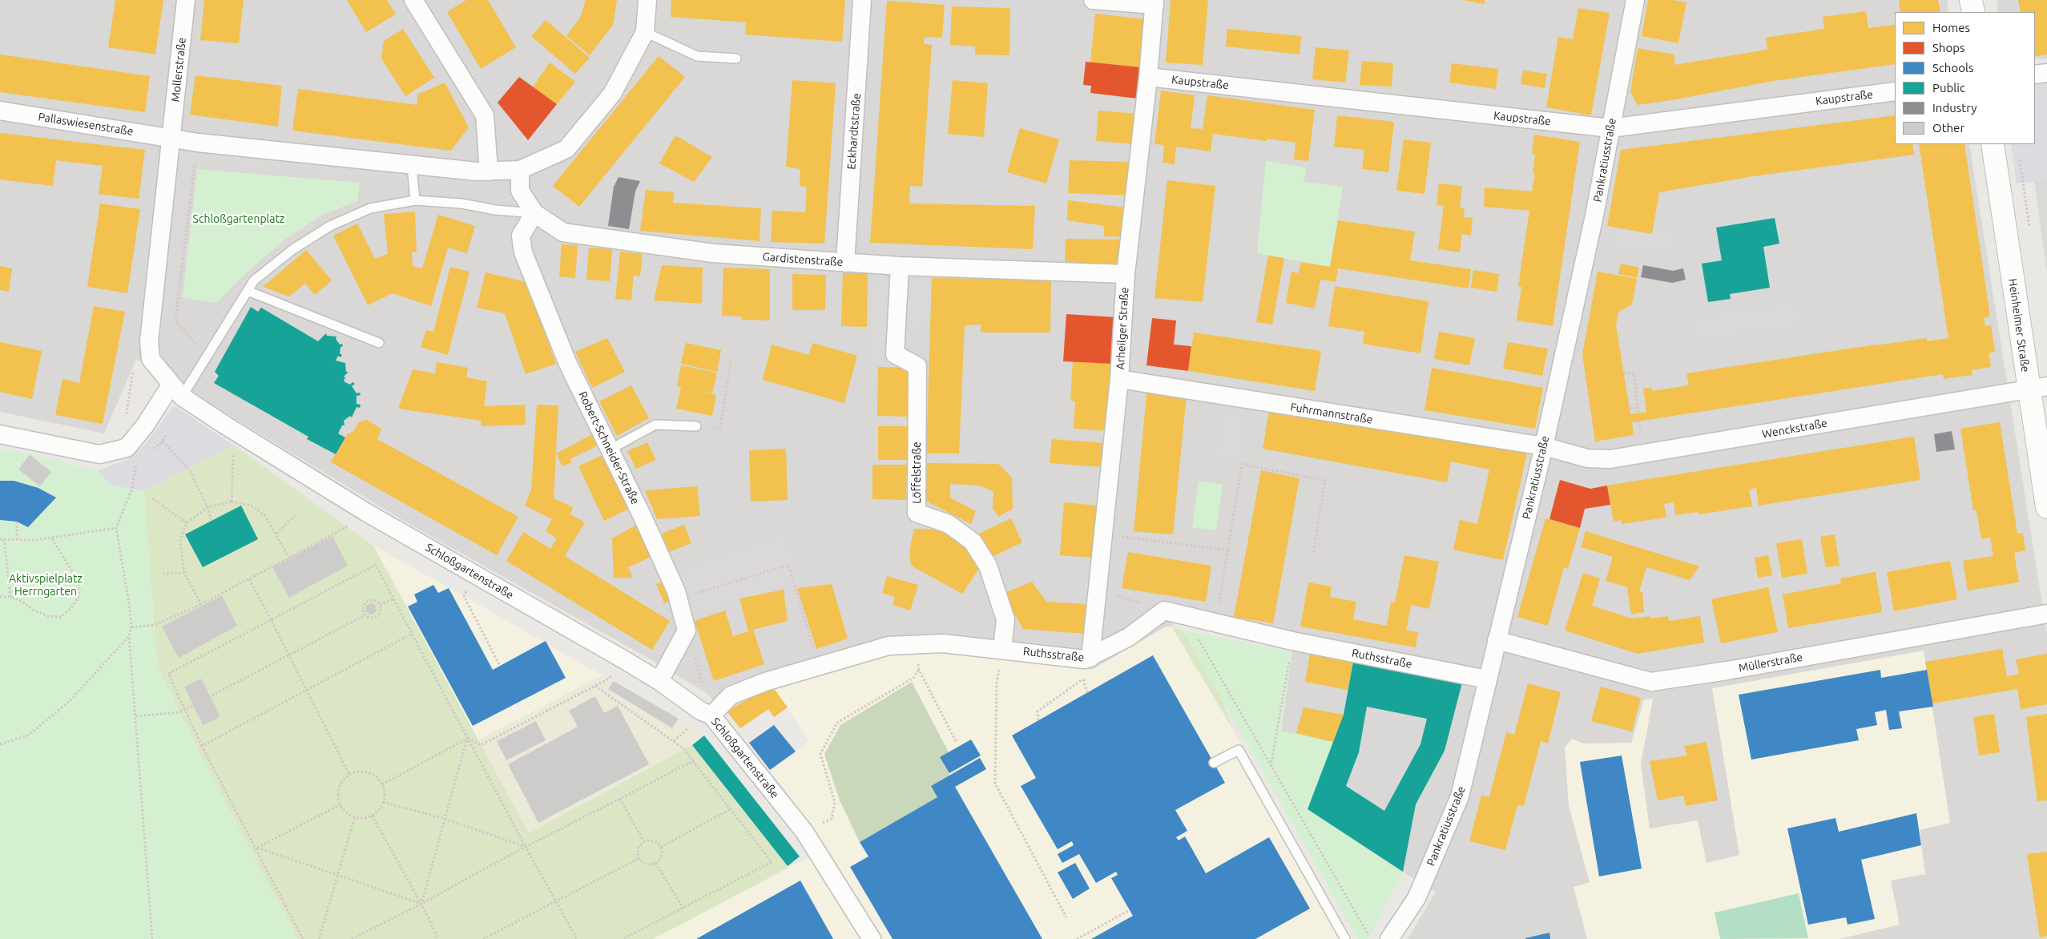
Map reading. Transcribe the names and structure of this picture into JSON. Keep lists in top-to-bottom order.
{
  "streets": {
    "street": [
      "Mollerstraße",
      "Kaupstraße",
      "Pallaswiesenstraße",
      "Eckhardtstraße",
      "Pankratiusstraße",
      "Gardistenstraße",
      "Heinheimer Straße",
      "Arheilger Straße",
      "Fuhrmannstraße",
      "Wenckstraße",
      "Robert-Schneider-Straße",
      "Löffelstraße",
      "Schloßgartenstraße",
      "Ruthsstraße",
      "Müllerstraße"
    ]
  },
  "crossings": [
    ["Mollerstraße", "Pallaswiesenstraße"],
    ["Kaupstraße", "Pankratiusstraße"],
    ["Kaupstraße", "Arheilger Straße"],
    ["Eckhardtstraße", "Gardistenstraße"],
    ["Pankratiusstraße", "Fuhrmannstraße"],
    ["Pankratiusstraße", "Wenckstraße"],
    ["Pankratiusstraße", "Ruthsstraße"],
    ["Pankratiusstraße", "Müllerstraße"],
    ["Gardistenstraße", "Arheilger Straße"],
    ["Gardistenstraße", "Robert-Schneider-Straße"],
    ["Gardistenstraße", "Löffelstraße"],
    ["Heinheimer Straße", "Wenckstraße"],
    ["Arheilger Straße", "Fuhrmannstraße"],
    ["Arheilger Straße", "Ruthsstraße"],
    ["Fuhrmannstraße", "Wenckstraße"],
    ["Löffelstraße", "Ruthsstraße"],
    ["Schloßgartenstraße", "Ruthsstraße"]
  ],
  "parks": ["Schloßgartenplatz", "Aktivspielplatz Herrngarten"],
  "legend": [
    "Homes",
    "Shops",
    "Schools",
    "Public",
    "Industry",
    "Other"
  ]
}
